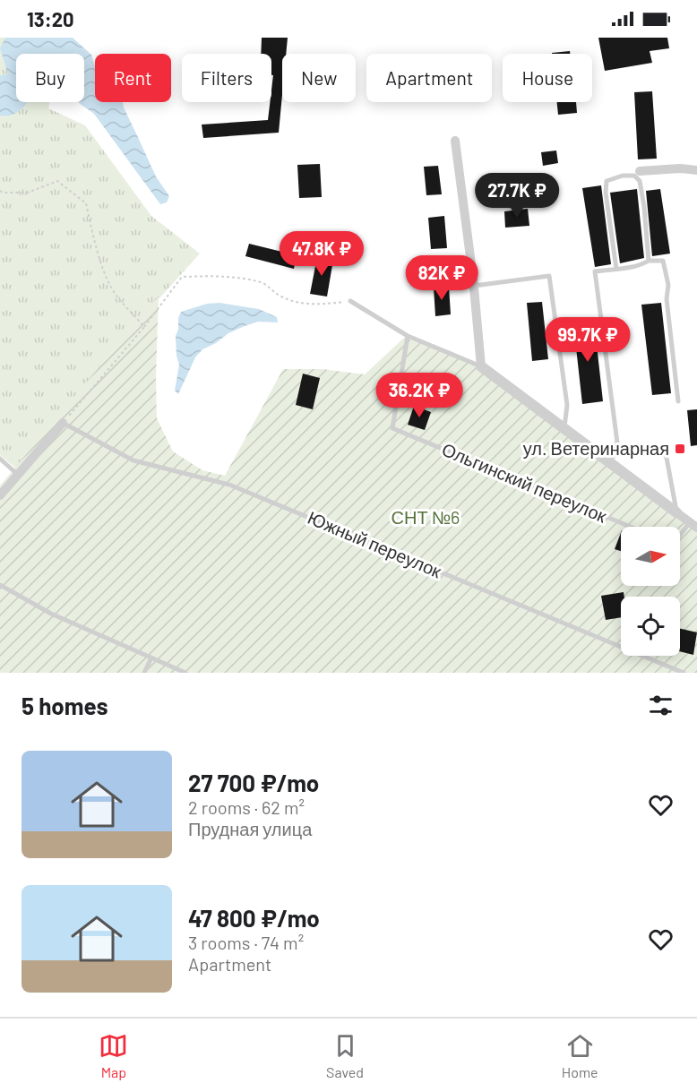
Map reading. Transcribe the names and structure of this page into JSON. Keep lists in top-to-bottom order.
{
  "streets": {
    "lane": ["Ольгинский переулок", "Южный переулок"]
  },
  "parks": ["СНТ №6"],
  "places": {
    "transit": ["ул. Ветеринарная"]
  },
  "north": "right",
  "page": {
    "status": "13:20",
    "chip": [
      "Buy",
      "Rent",
      "Filters",
      "New",
      "Apartment",
      "House"
    ],
    "price": [
      "27.7K ₽",
      "47.8K ₽",
      "82K ₽",
      "99.7K ₽",
      "36.2K ₽"
    ],
    "heading": "5 homes",
    "list": [
      {
        "name": "27 700 ₽/mo",
        "note": "2 rooms · 62 m² · Прудная улица"
      },
      {
        "name": "47 800 ₽/mo",
        "note": "3 rooms · 74 m² · Apartment"
      }
    ],
    "tabs": ["Map", "Saved", "Home"]
  }
}
